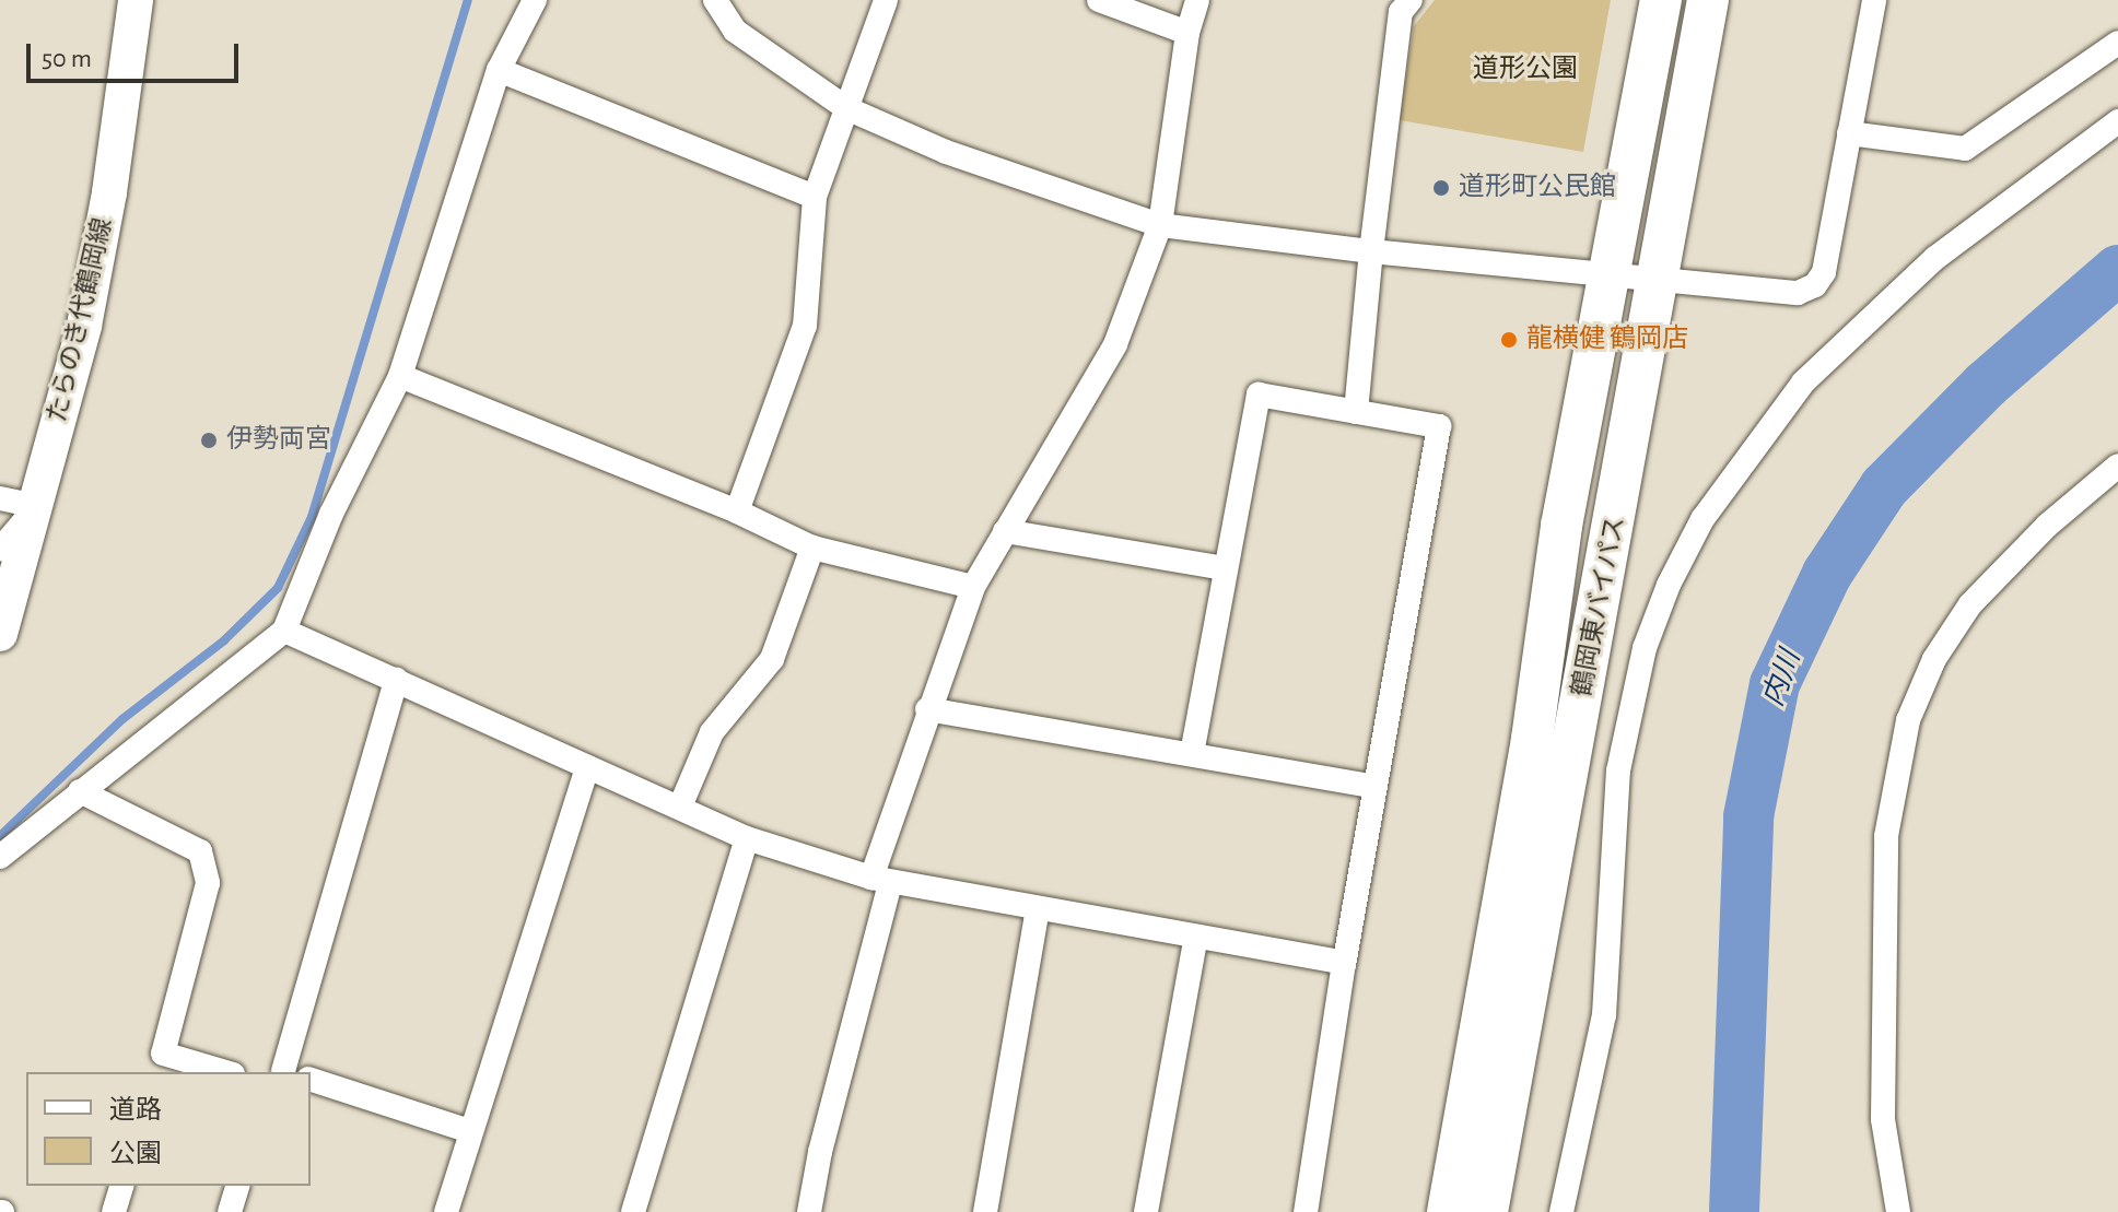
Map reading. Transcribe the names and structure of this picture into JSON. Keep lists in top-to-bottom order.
{
  "streets": {
    "highway": ["鶴岡東バイパス"],
    "main road": ["たらのき代鶴岡線"]
  },
  "water": ["内川"],
  "parks": ["道形公園"],
  "places": ["道形町公民館", "龍横健 鶴岡店", "伊勢両宮"],
  "legend": ["道路", "公園"],
  "scale_bar": "50 m"
}
